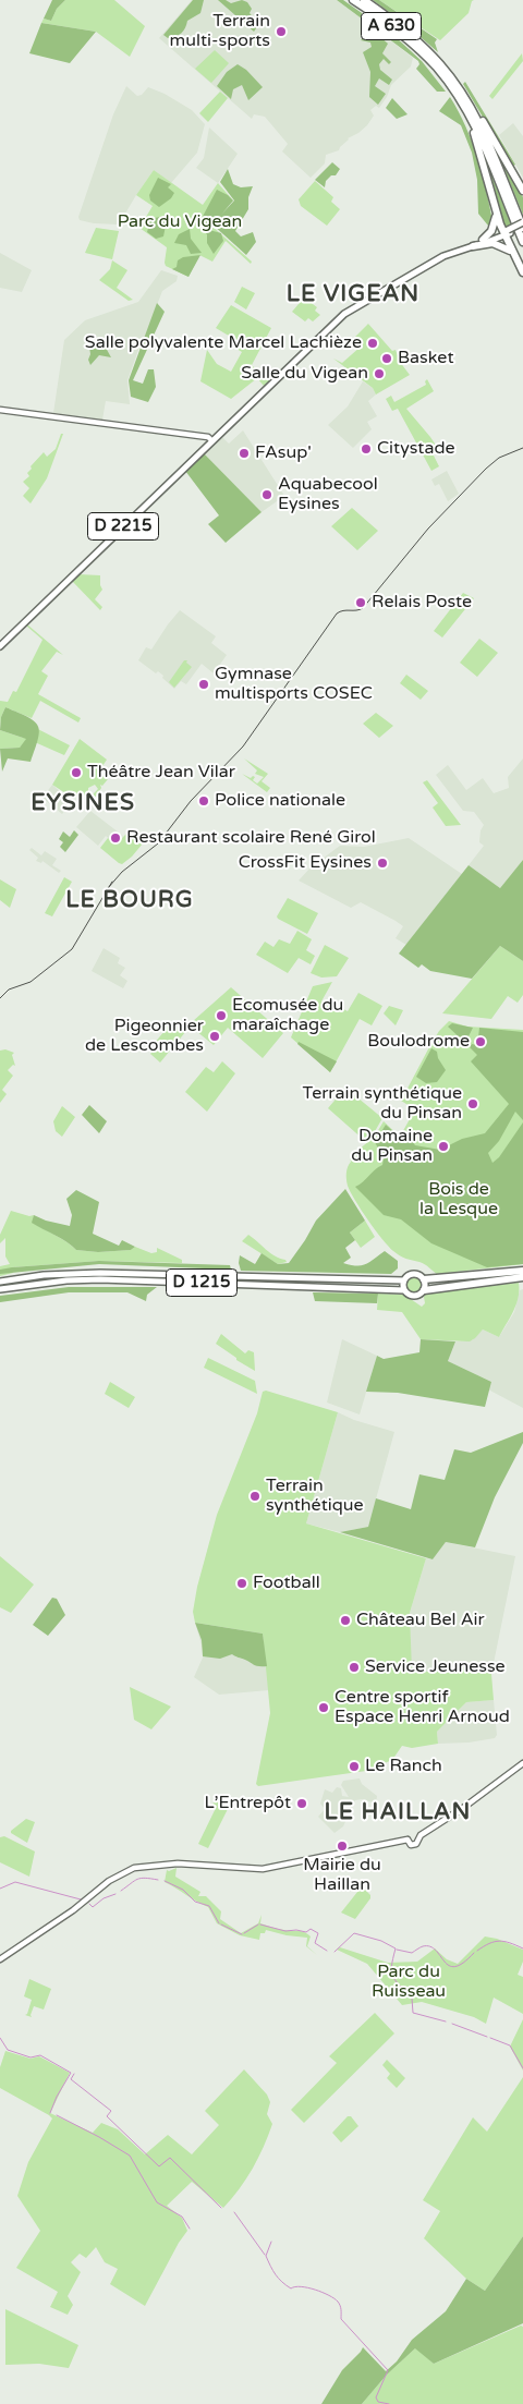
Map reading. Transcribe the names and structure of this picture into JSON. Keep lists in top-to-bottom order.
{
  "streets": {
    "highway": ["A 630"],
    "main road": ["D 2215", "D 1215"]
  },
  "districts": [
    "LE VIGEAN",
    "EYSINES",
    "LE BOURG",
    "LE HAILLAN"
  ],
  "parks": ["Parc du Vigean", "Bois de la Lesque", "Parc du Ruisseau"],
  "places": [
    "Terrain multi-sports",
    "Salle polyvalente Marcel Lachièze",
    "Basket",
    "Salle du Vigean",
    "Citystade",
    "FAsup'",
    "Aquabecool Eysines",
    "Relais Poste",
    "Gymnase multisports COSEC",
    "Théâtre Jean Vilar",
    "Police nationale",
    "Restaurant scolaire René Girol",
    "CrossFit Eysines",
    "Ecomusée du maraîchage",
    "Pigeonnier de Lescombes",
    "Boulodrome",
    "Terrain synthétique du Pinsan",
    "Domaine du Pinsan",
    "Terrain synthétique",
    "Football",
    "Château Bel Air",
    "Service Jeunesse",
    "Centre sportif Espace Henri Arnoud",
    "Le Ranch",
    "L’Entrepôt",
    "Mairie du Haillan"
  ]
}
